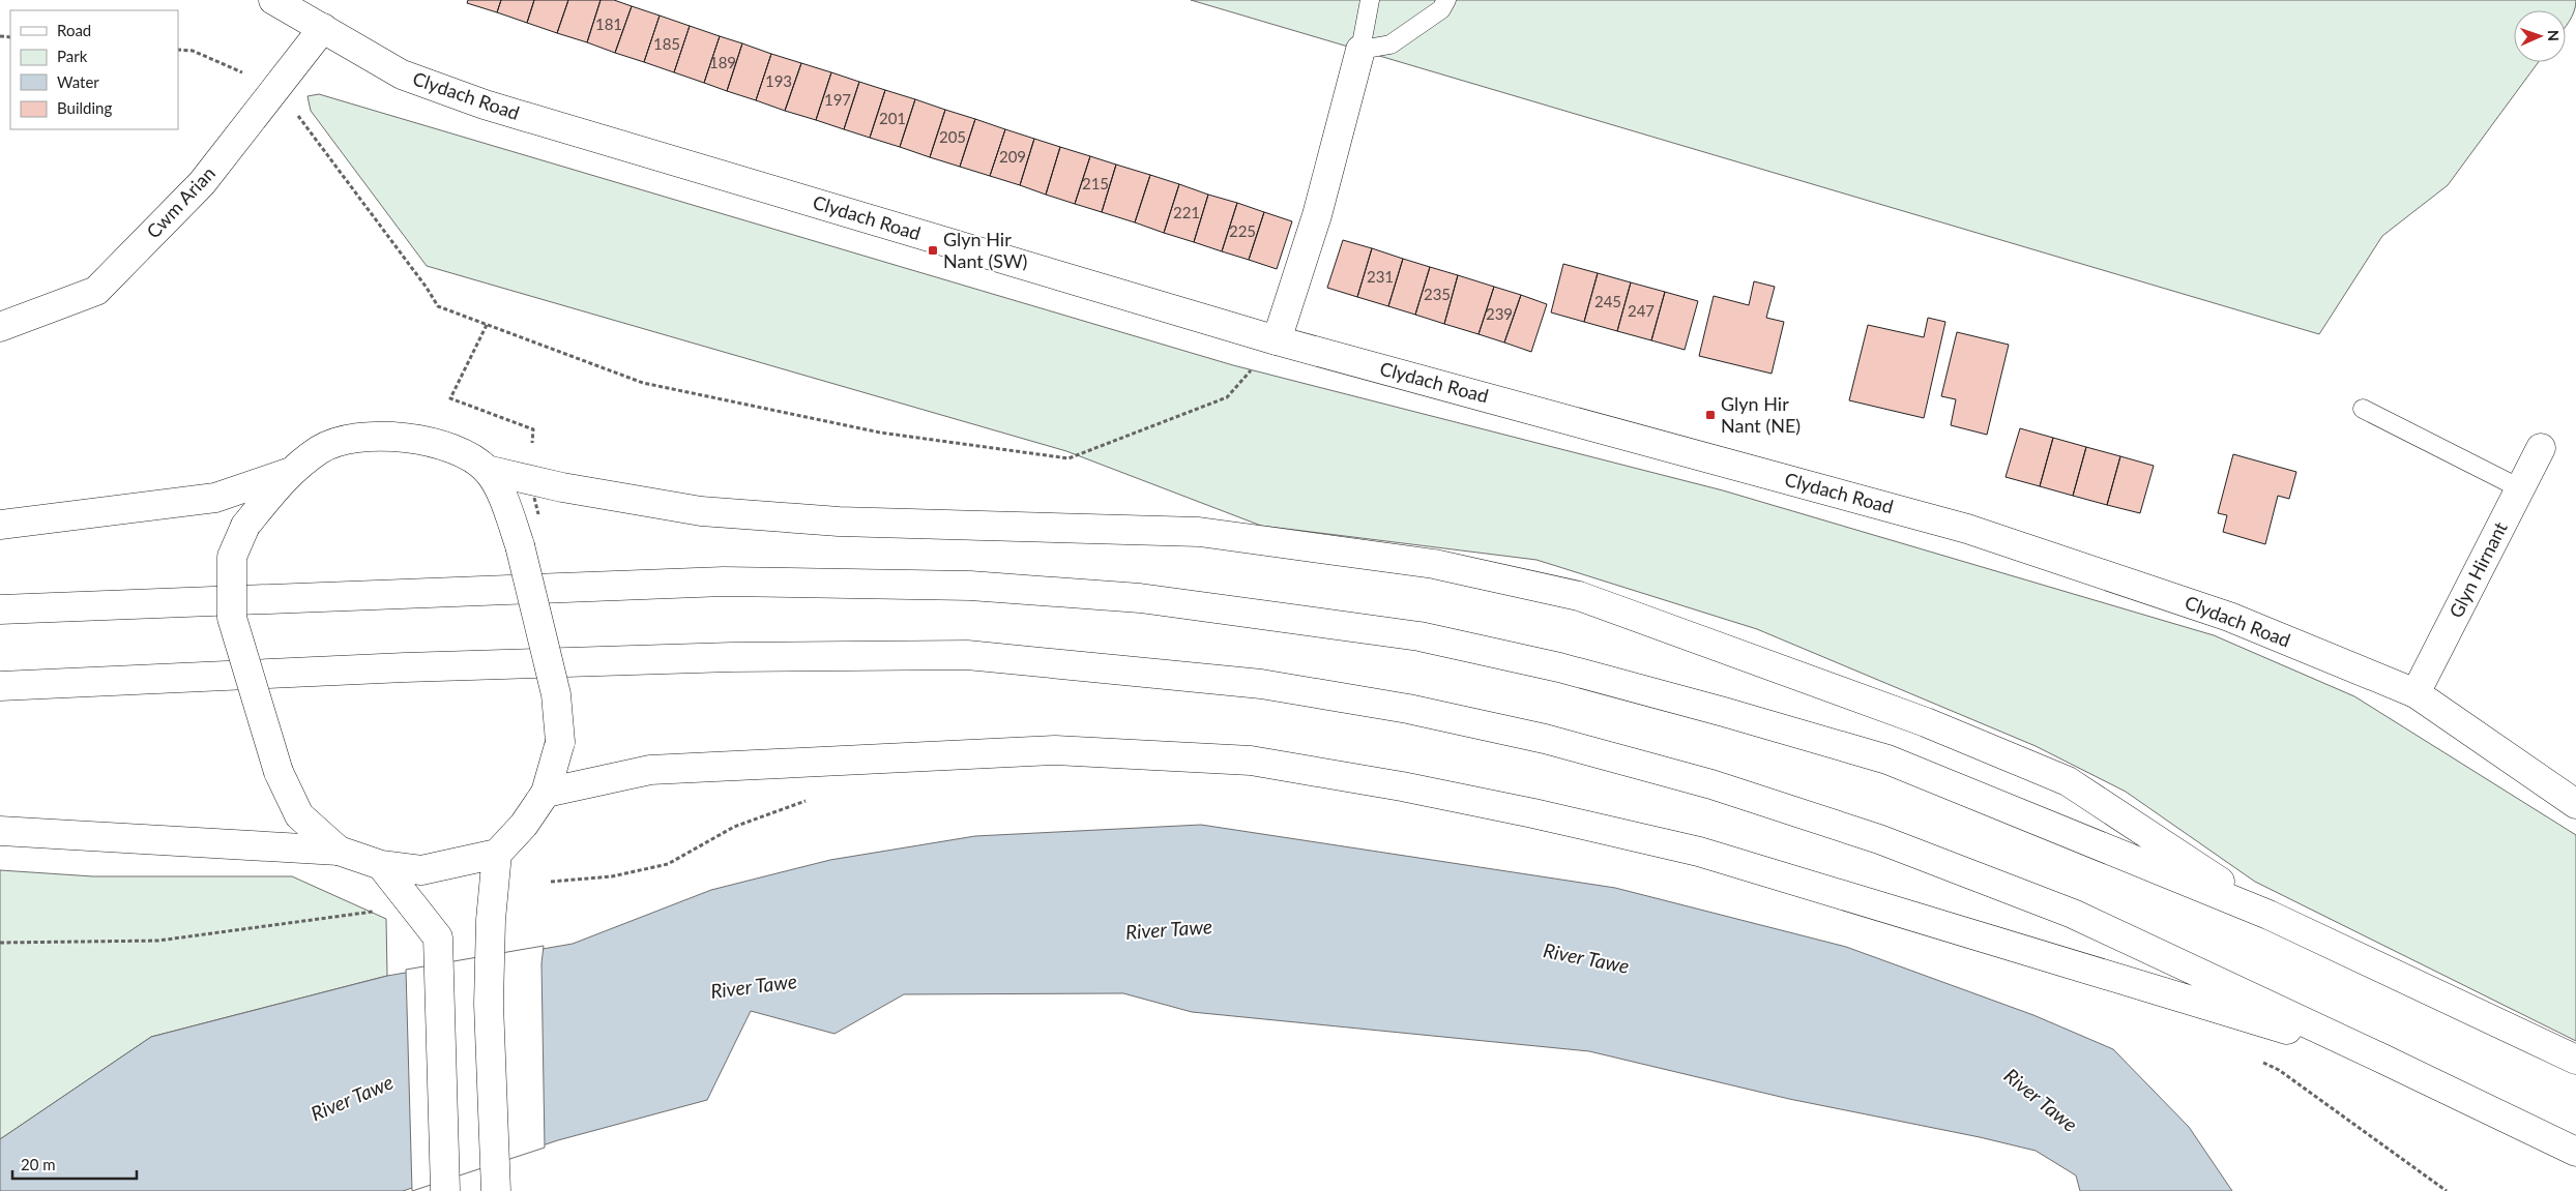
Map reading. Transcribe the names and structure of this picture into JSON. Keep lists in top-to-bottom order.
{
  "streets": {
    "main road": ["Clydach Road", "Cwm Arian", "Glyn Hirnant"]
  },
  "crossings": [
    ["Clydach Road", "Cwm Arian"],
    ["Clydach Road", "Glyn Hirnant"]
  ],
  "water": ["River Tawe"],
  "places": {
    "transit": ["Glyn Hir Nant (SW)", "Glyn Hir Nant (NE)"]
  },
  "house_numbers": [
    "181",
    "185",
    "189",
    "193",
    "197",
    "201",
    "205",
    "209",
    "215",
    "221",
    "225",
    "231",
    "235",
    "245",
    "247",
    "239"
  ],
  "legend": [
    "Road",
    "Park",
    "Water",
    "Building"
  ],
  "scale_bar": "20 m",
  "north": "right"
}
